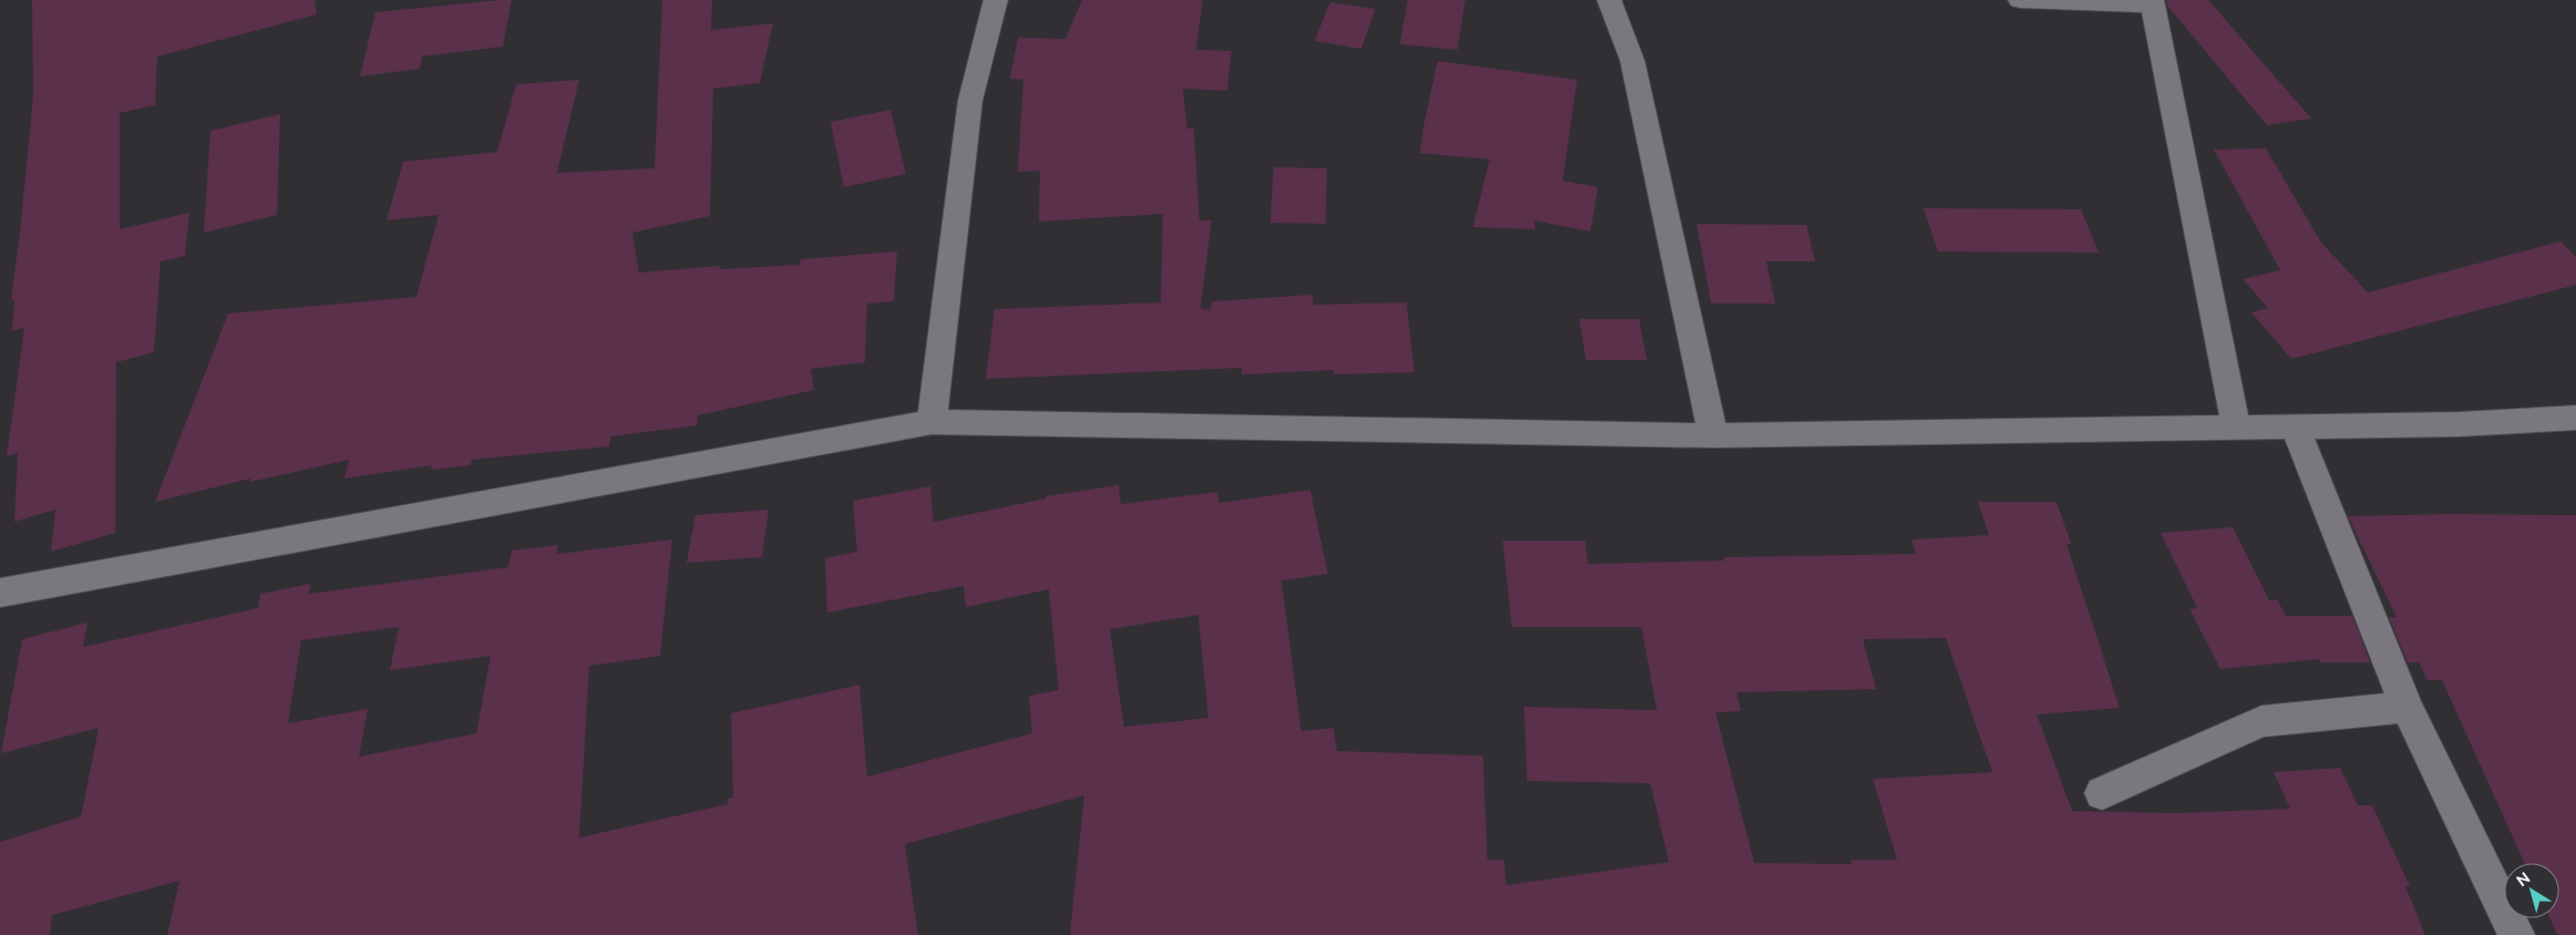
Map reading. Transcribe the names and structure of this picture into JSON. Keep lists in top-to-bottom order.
{
  "north": "top left"
}
